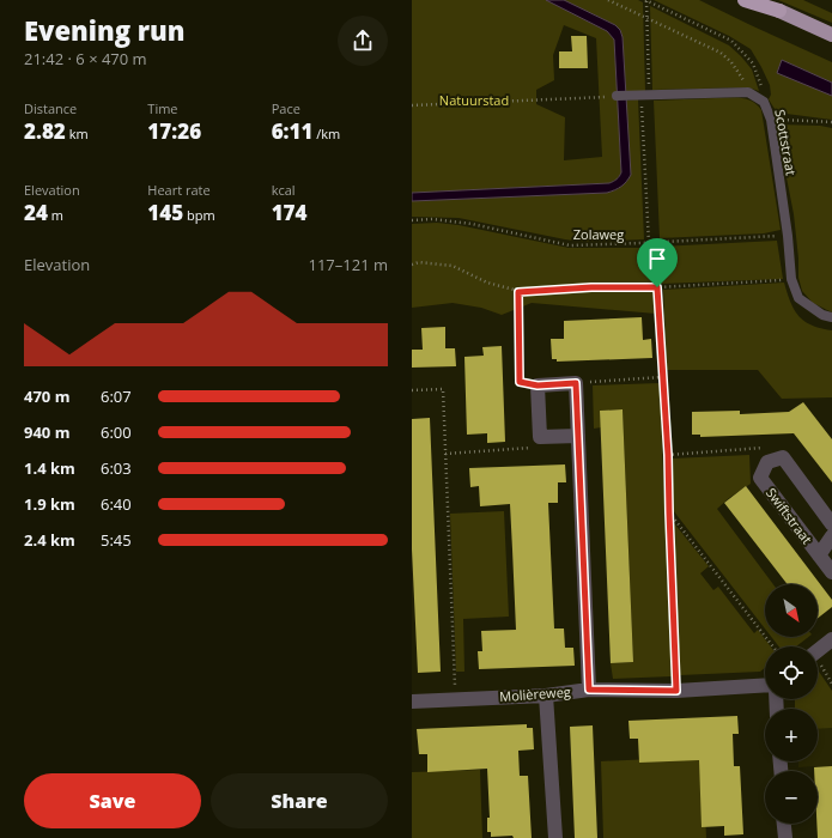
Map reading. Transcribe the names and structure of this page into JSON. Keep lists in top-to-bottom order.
{
  "streets": {
    "street": ["Swiftstraat", "Molièreweg"],
    "lane": ["Scottstraat"],
    "path": ["Zolaweg"]
  },
  "crossings": [
    ["Scottstraat", "Zolaweg"]
  ],
  "parks": ["Natuurstad"],
  "north": "bottom right",
  "page": {
    "heading": ["Evening run", "21:42 · 6 × 470 m"],
    "stats": [
      ["Distance", "2.82 km"],
      ["Time", "17:26"],
      ["Pace", "6:11 /km"],
      ["Elevation", "24 m"],
      ["Heart rate", "145 bpm"],
      ["kcal", "174"]
    ],
    "chart": ["Elevation", "117–121 m"],
    "list": [
      {
        "name": "470 m",
        "note": "6:07"
      },
      {
        "name": "940 m",
        "note": "6:00"
      },
      {
        "name": "1.4 km",
        "note": "6:03"
      },
      {
        "name": "1.9 km",
        "note": "6:40"
      },
      {
        "name": "2.4 km",
        "note": "5:45"
      }
    ],
    "map_buttons": ["+", "−"],
    "buttons": ["Save", "Share"]
  }
}
